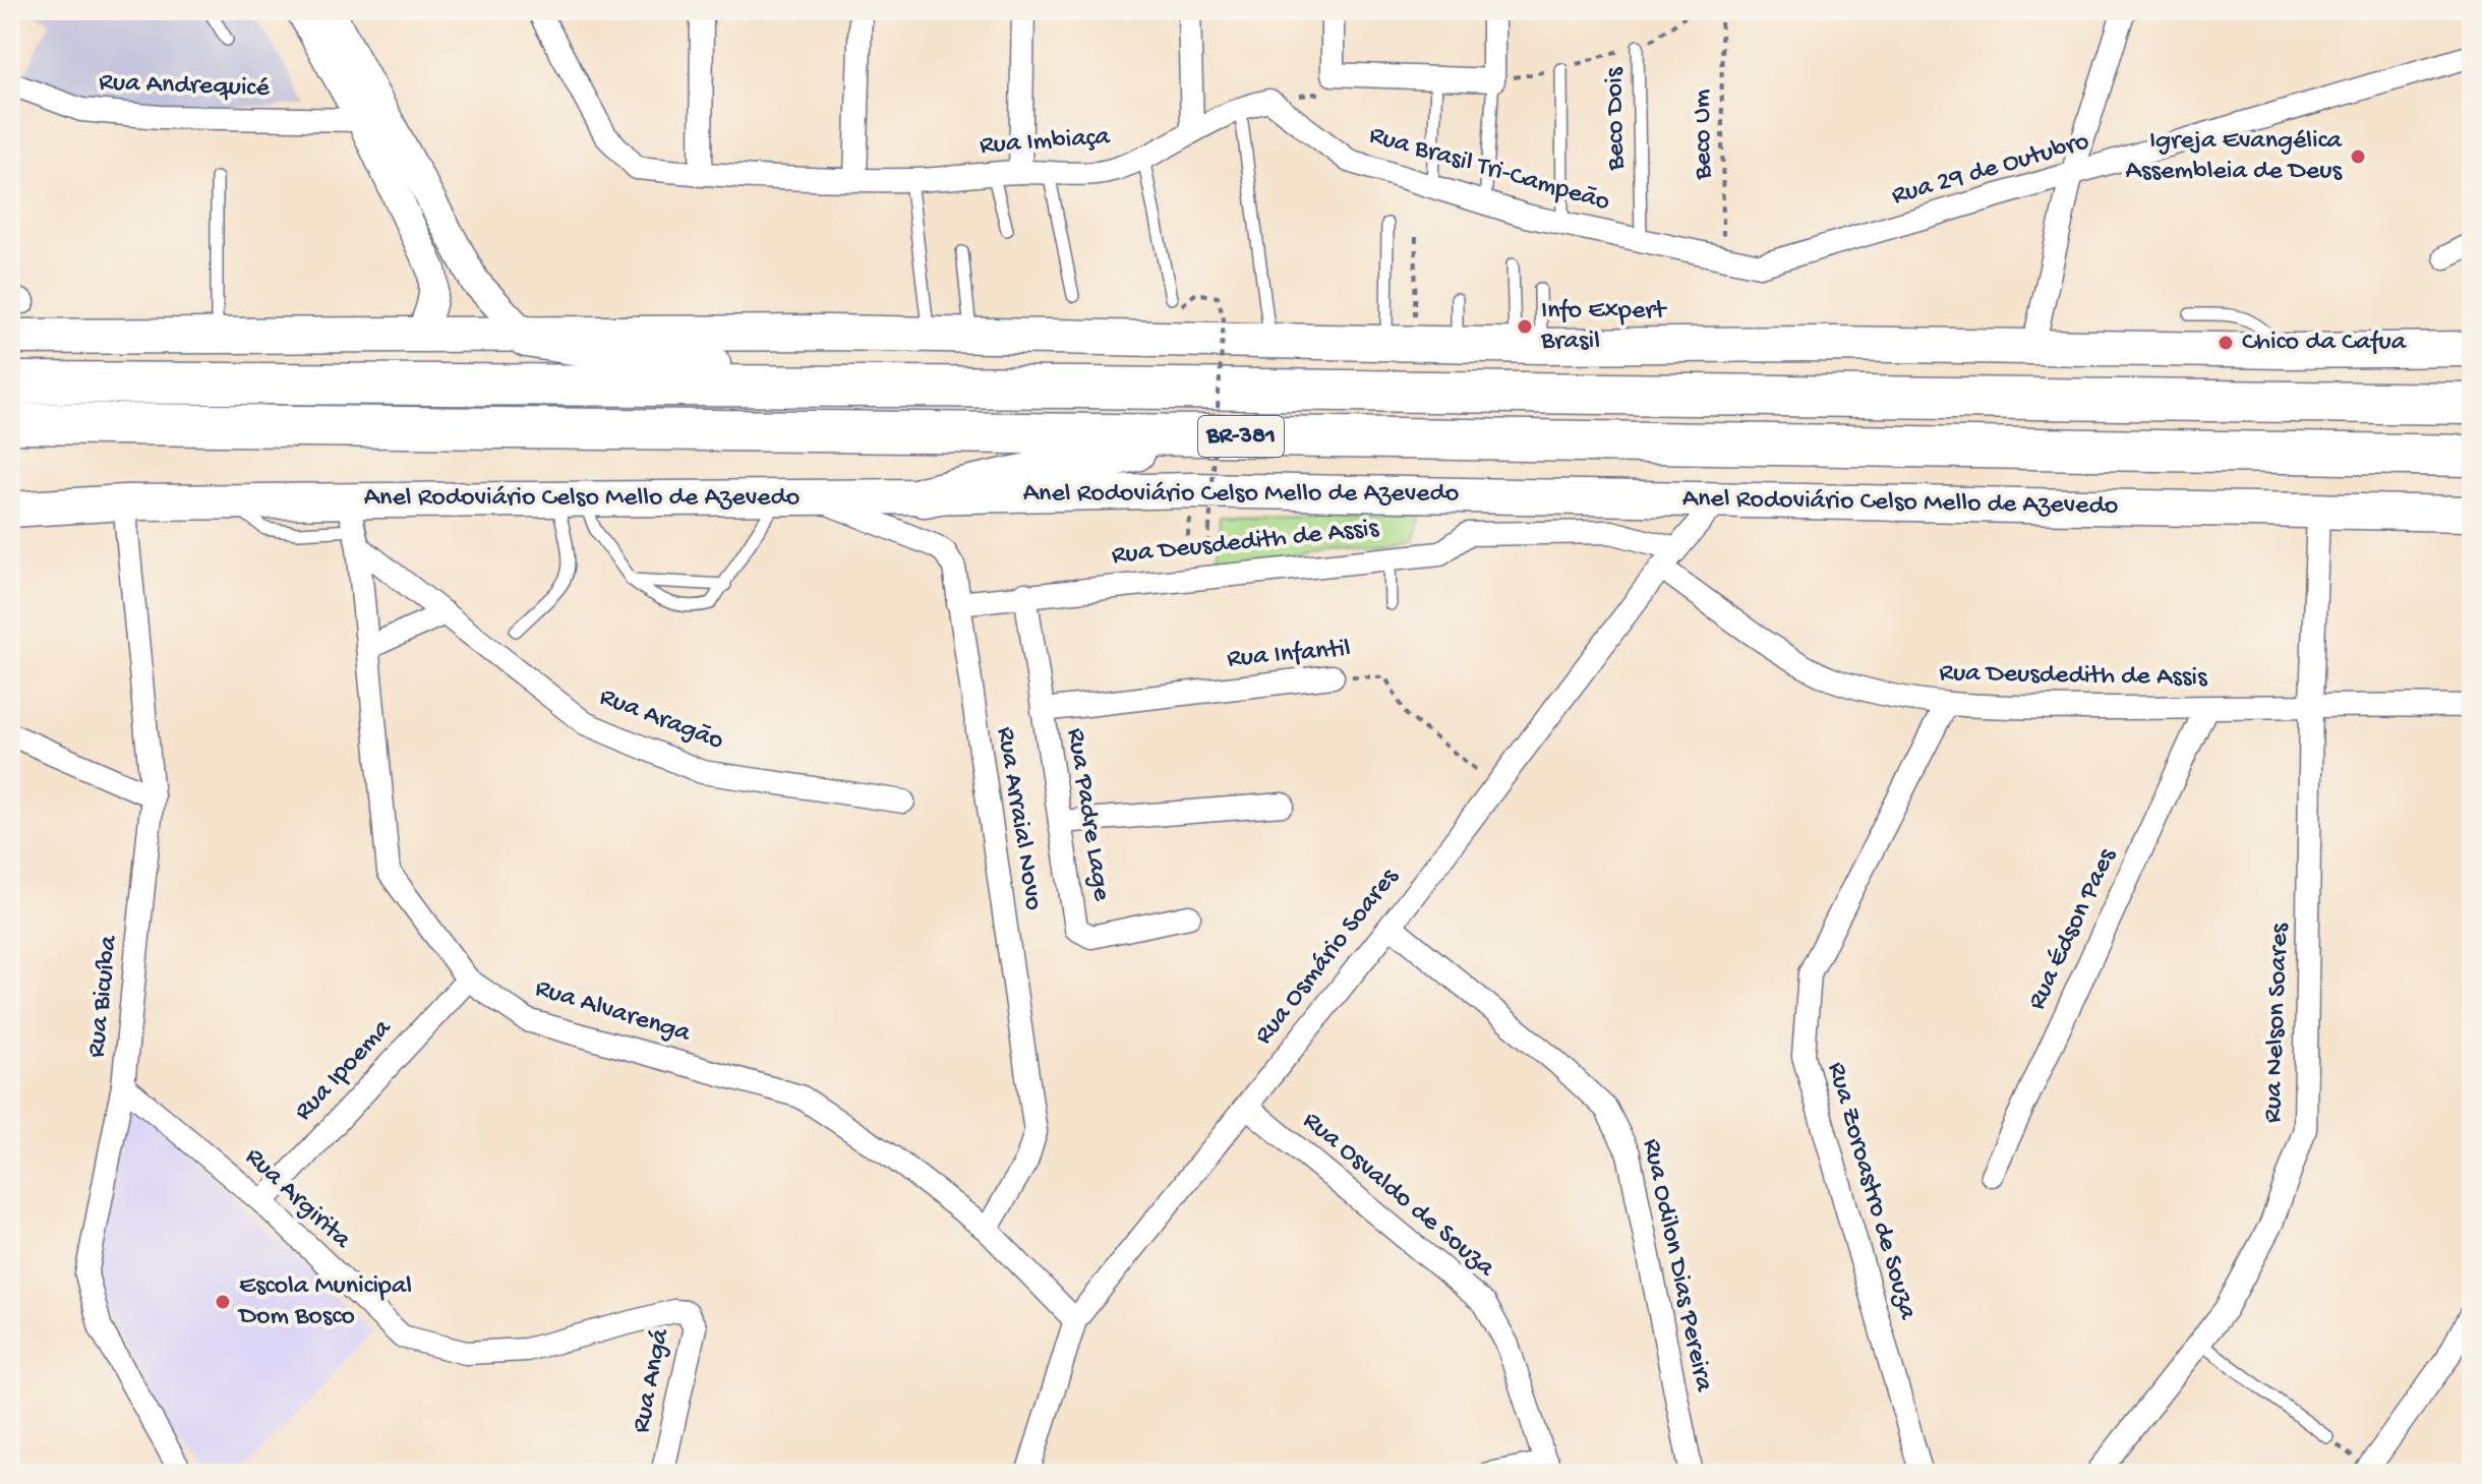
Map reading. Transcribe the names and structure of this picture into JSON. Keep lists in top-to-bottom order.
{
  "streets": {
    "highway": ["BR-381", "Anel Rodoviário Celso Mello de Azevedo"],
    "street": [
      "Rua Andrequicé",
      "Rua Imbiaça",
      "Rua Brasil Tri-Campeão",
      "Rua 29 de Outubro",
      "Rua Deusdedith de Assis",
      "Rua Infantil",
      "Rua Aragão",
      "Rua Padre Lage",
      "Rua Arraial Novo",
      "Rua Édson Paes",
      "Rua Osmário Soares",
      "Rua Bicuíba",
      "Rua Alvarenga",
      "Rua Nelson Soares",
      "Rua Ipoema",
      "Rua Zoroastro de Souza",
      "Rua Osvaldo de Souza",
      "Rua Argirita",
      "Rua Odilon Dias Pereira",
      "Rua Angá"
    ],
    "lane": ["Beco Dois"],
    "path": ["Beco Um"]
  },
  "crossings": [
    ["Beco Dois", "Rua Brasil Tri-Campeão"],
    ["Beco Um", "Rua Brasil Tri-Campeão"],
    ["Rua Imbiaça", "Rua Brasil Tri-Campeão"],
    ["Rua Brasil Tri-Campeão", "Rua 29 de Outubro"],
    ["Anel Rodoviário Celso Mello de Azevedo", "Rua Aragão"],
    ["Anel Rodoviário Celso Mello de Azevedo", "Rua Arraial Novo"],
    ["Anel Rodoviário Celso Mello de Azevedo", "Rua Osmário Soares"],
    ["Anel Rodoviário Celso Mello de Azevedo", "Rua Bicuíba"],
    ["Anel Rodoviário Celso Mello de Azevedo", "Rua Alvarenga"],
    ["Anel Rodoviário Celso Mello de Azevedo", "Rua Nelson Soares"],
    ["Rua Deusdedith de Assis", "Rua Padre Lage"],
    ["Rua Deusdedith de Assis", "Rua Arraial Novo"],
    ["Rua Deusdedith de Assis", "Rua Édson Paes"],
    ["Rua Deusdedith de Assis", "Rua Osmário Soares"],
    ["Rua Deusdedith de Assis", "Rua Nelson Soares"],
    ["Rua Deusdedith de Assis", "Rua Zoroastro de Souza"],
    ["Rua Infantil", "Rua Padre Lage"],
    ["Rua Infantil", "Rua Osmário Soares"],
    ["Rua Aragão", "Rua Alvarenga"],
    ["Rua Arraial Novo", "Rua Alvarenga"],
    ["Rua Osmário Soares", "Rua Alvarenga"],
    ["Rua Osmário Soares", "Rua Osvaldo de Souza"],
    ["Rua Osmário Soares", "Rua Odilon Dias Pereira"],
    ["Rua Bicuíba", "Rua Argirita"],
    ["Rua Alvarenga", "Rua Ipoema"],
    ["Rua Ipoema", "Rua Argirita"],
    ["Rua Argirita", "Rua Angá"]
  ],
  "places": [
    "Igreja Evangélica Assembleia de Deus",
    "Info Expert Brasil",
    "Chico da Cafua",
    "Escola Municipal Dom Bosco"
  ]
}
